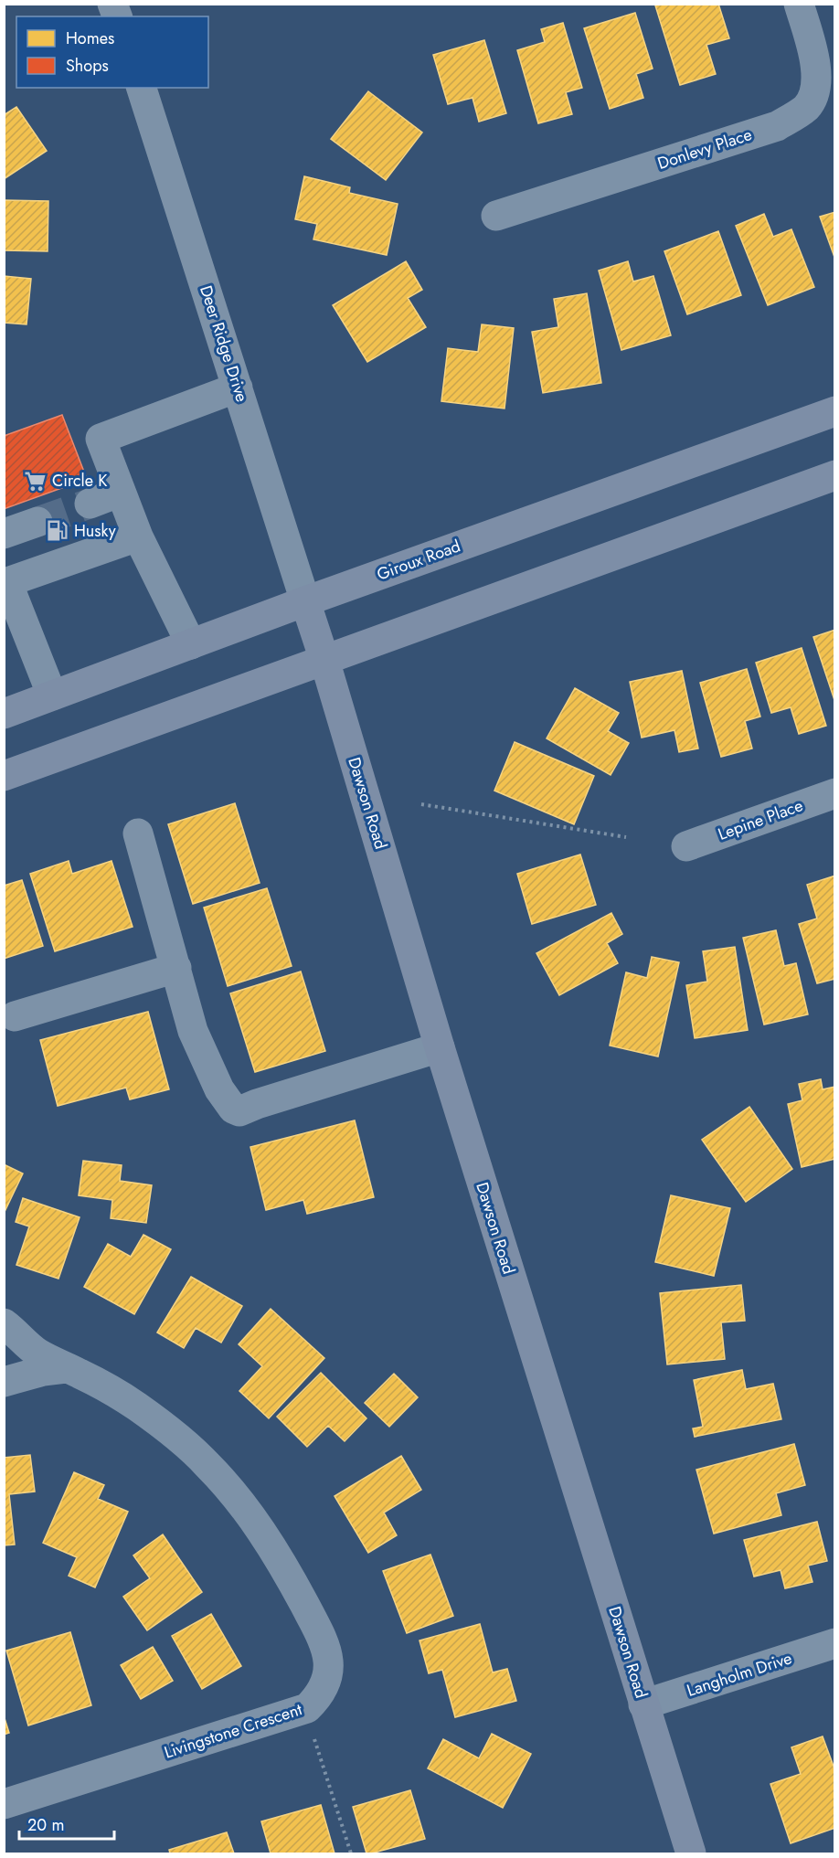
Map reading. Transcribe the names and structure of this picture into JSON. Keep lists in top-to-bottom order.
{
  "streets": {
    "main road": ["Giroux Road", "Dawson Road"],
    "street": [
      "Donlevy Place",
      "Deer Ridge Drive",
      "Lepine Place",
      "Langholm Drive",
      "Livingstone Crescent"
    ]
  },
  "crossings": [
    ["Deer Ridge Drive", "Giroux Road"],
    ["Deer Ridge Drive", "Dawson Road"],
    ["Giroux Road", "Dawson Road"],
    ["Dawson Road", "Langholm Drive"]
  ],
  "places": {
    "supermarket": ["Circle K"],
    "fuel station": ["Husky"]
  },
  "legend": ["Homes", "Shops"],
  "scale_bar": "20 m"
}
